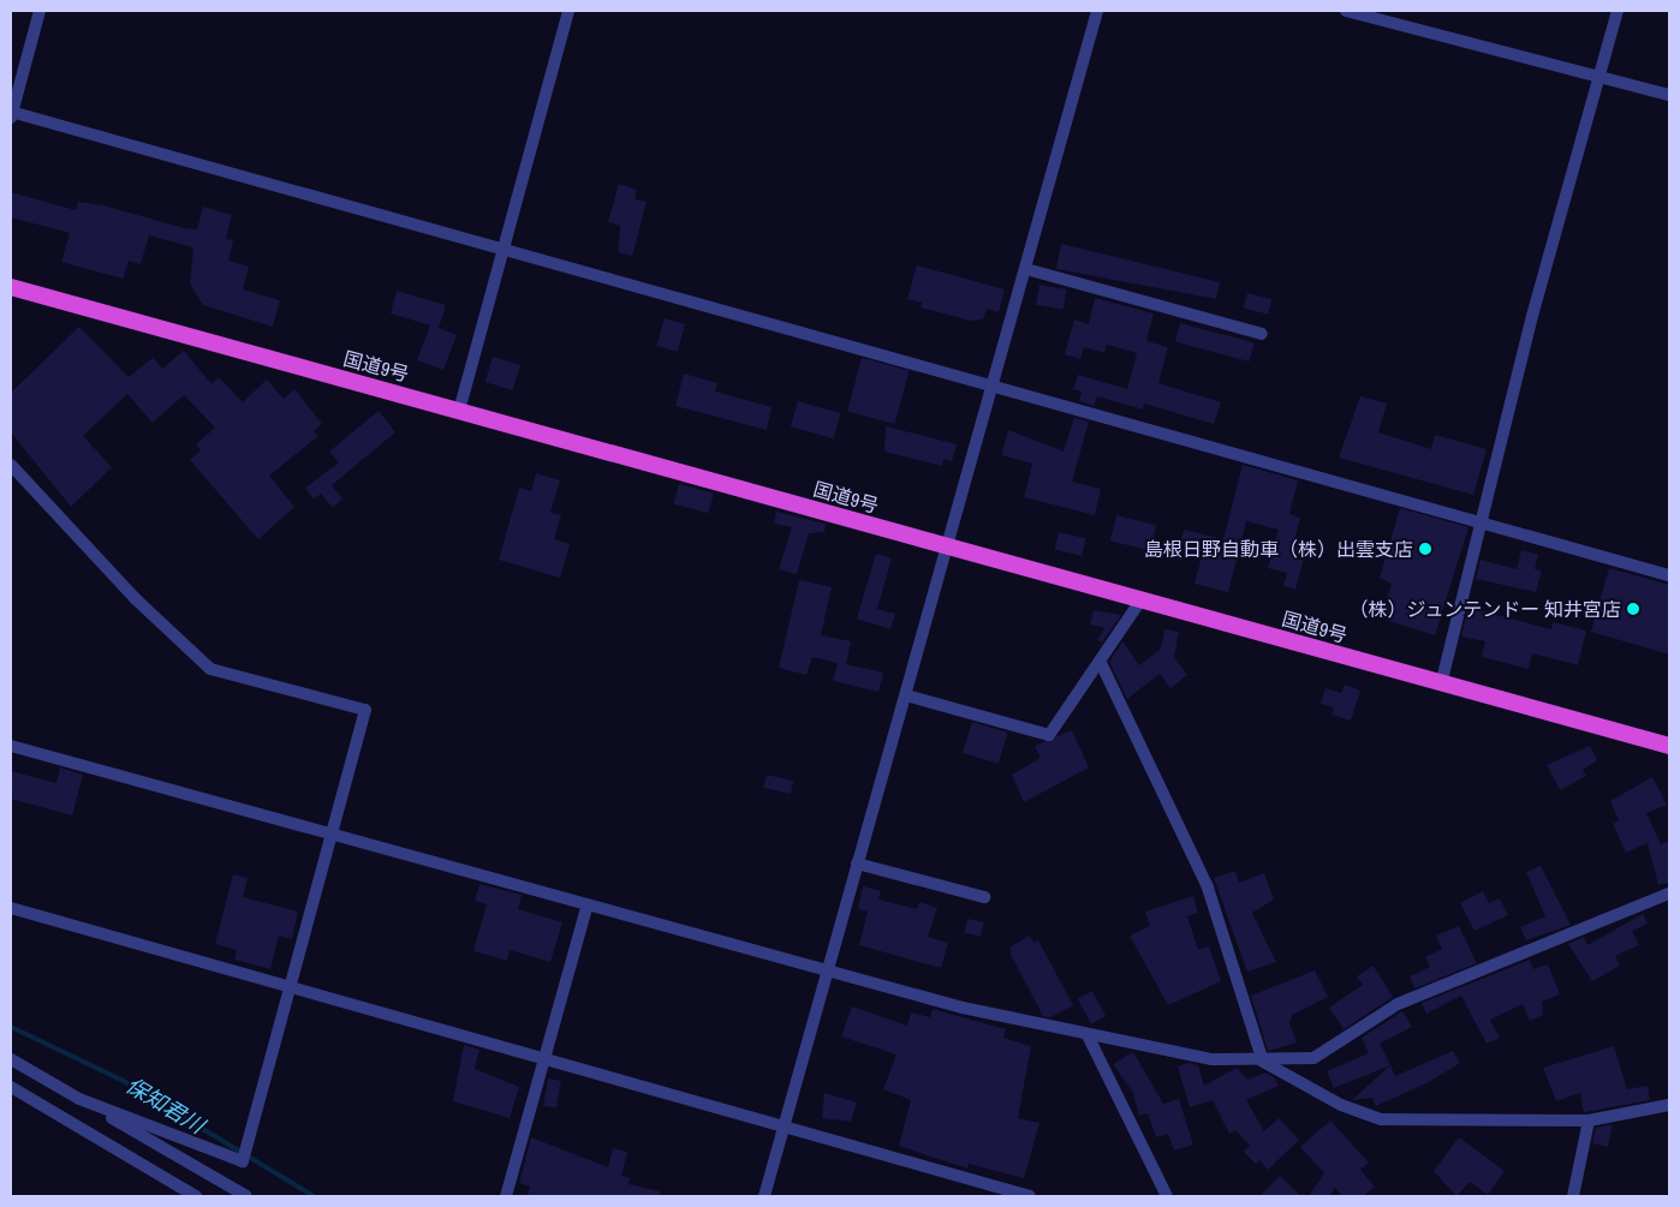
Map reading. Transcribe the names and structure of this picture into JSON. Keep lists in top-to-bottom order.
{
  "streets": {
    "highway": ["国道9号"]
  },
  "water": ["保知君川"],
  "places": ["島根日野自動車（株）出雲支店", "（株）ジュンテンドー 知井宮店"]
}
